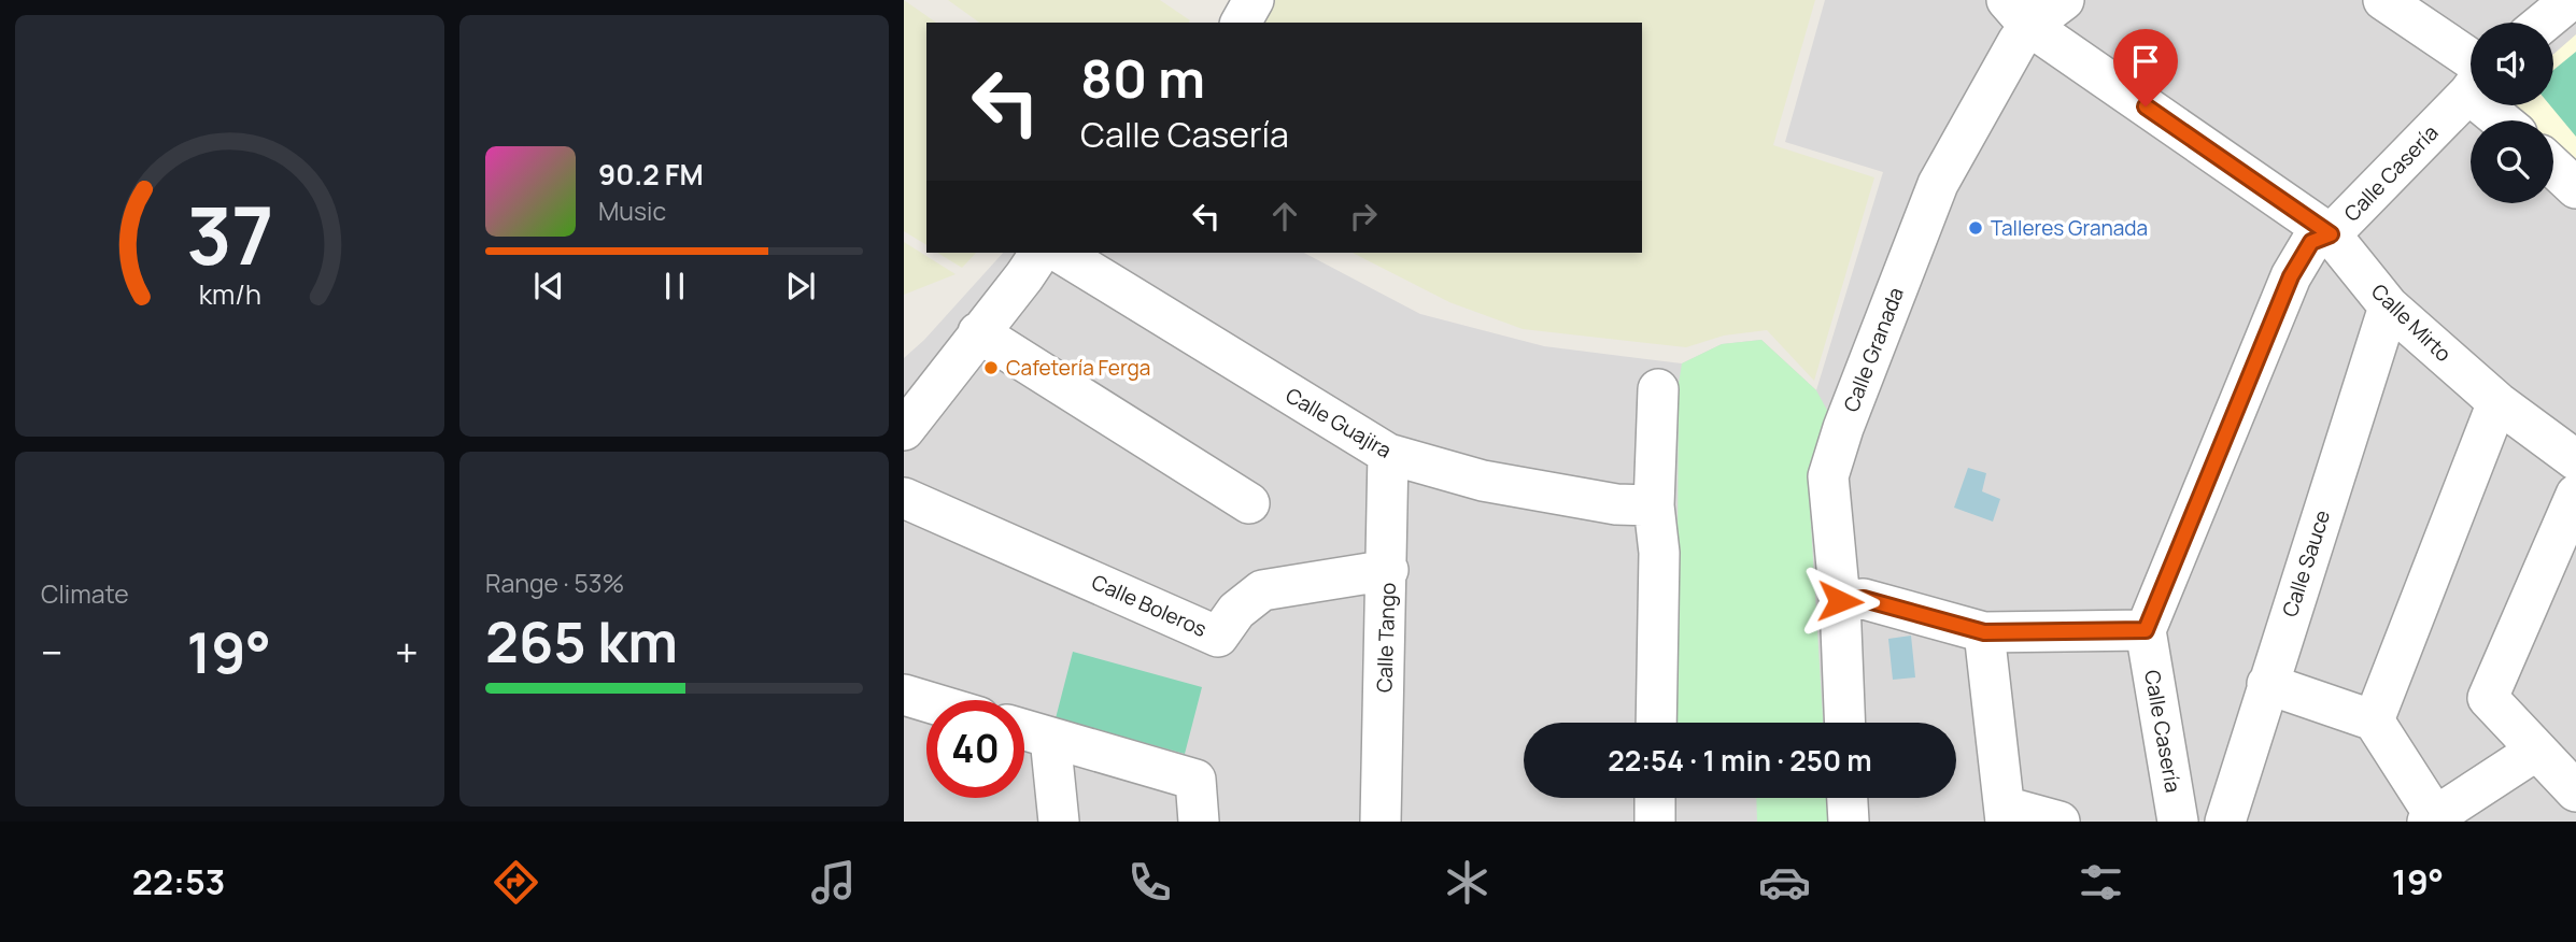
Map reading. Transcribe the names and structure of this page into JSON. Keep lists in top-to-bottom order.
{
  "streets": {
    "street": [
      "Calle Casería",
      "Calle Mirto",
      "Calle Granada",
      "Calle Guajira",
      "Calle Sauce",
      "Calle Boleros",
      "Calle Tango"
    ]
  },
  "crossings": [
    ["Calle Casería", "Calle Mirto"],
    ["Calle Mirto", "Calle Granada"],
    ["Calle Mirto", "Calle Sauce"],
    ["Calle Guajira", "Calle Tango"],
    ["Calle Boleros", "Calle Tango"]
  ],
  "places": ["Talleres Granada", "Cafetería Ferga"],
  "page": {
    "turn": ["80 m", "Calle Casería"],
    "song": ["90.2 FM", "Music"],
    "tile": [
      "Climate",
      ["Range · 53%", "265 km"]
    ],
    "heat": ["−", "19°", "+"],
    "limit": "40",
    "trip": "22:54 · 1 min · 250 m",
    "tabs": ["22:53", "19°"],
    "gauge": ["37", "km/h"]
  }
}
